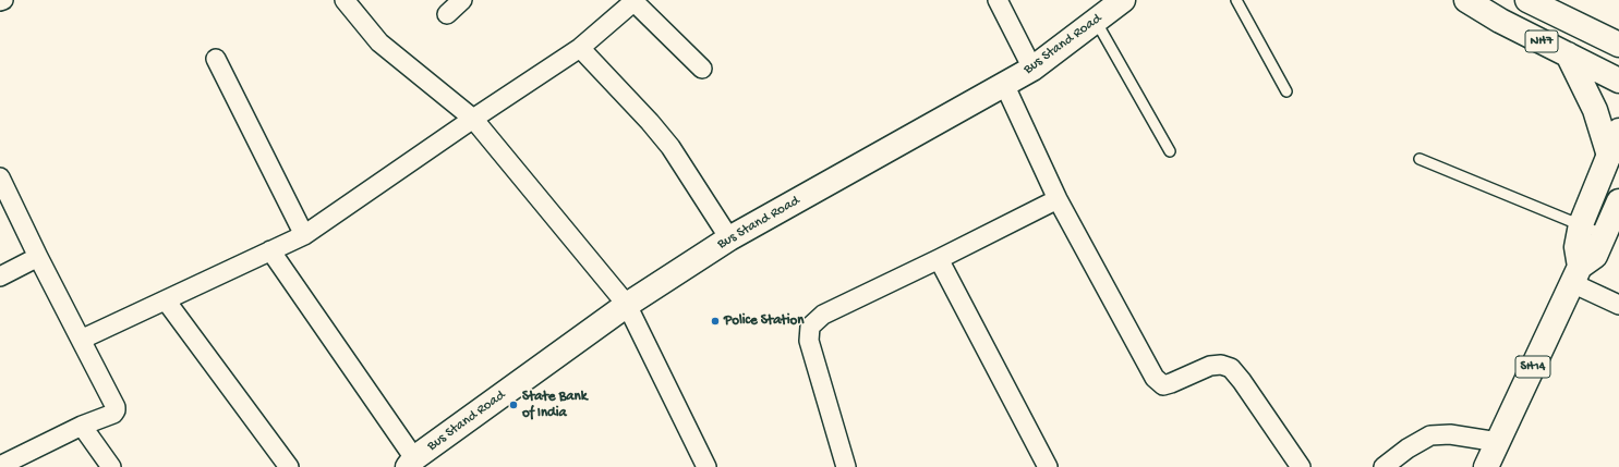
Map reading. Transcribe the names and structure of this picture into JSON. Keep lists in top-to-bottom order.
{
  "streets": {
    "main road": ["NH7", "Bus Stand Road", "SH14"]
  },
  "places": ["Police Station", "State Bank of India"]
}
